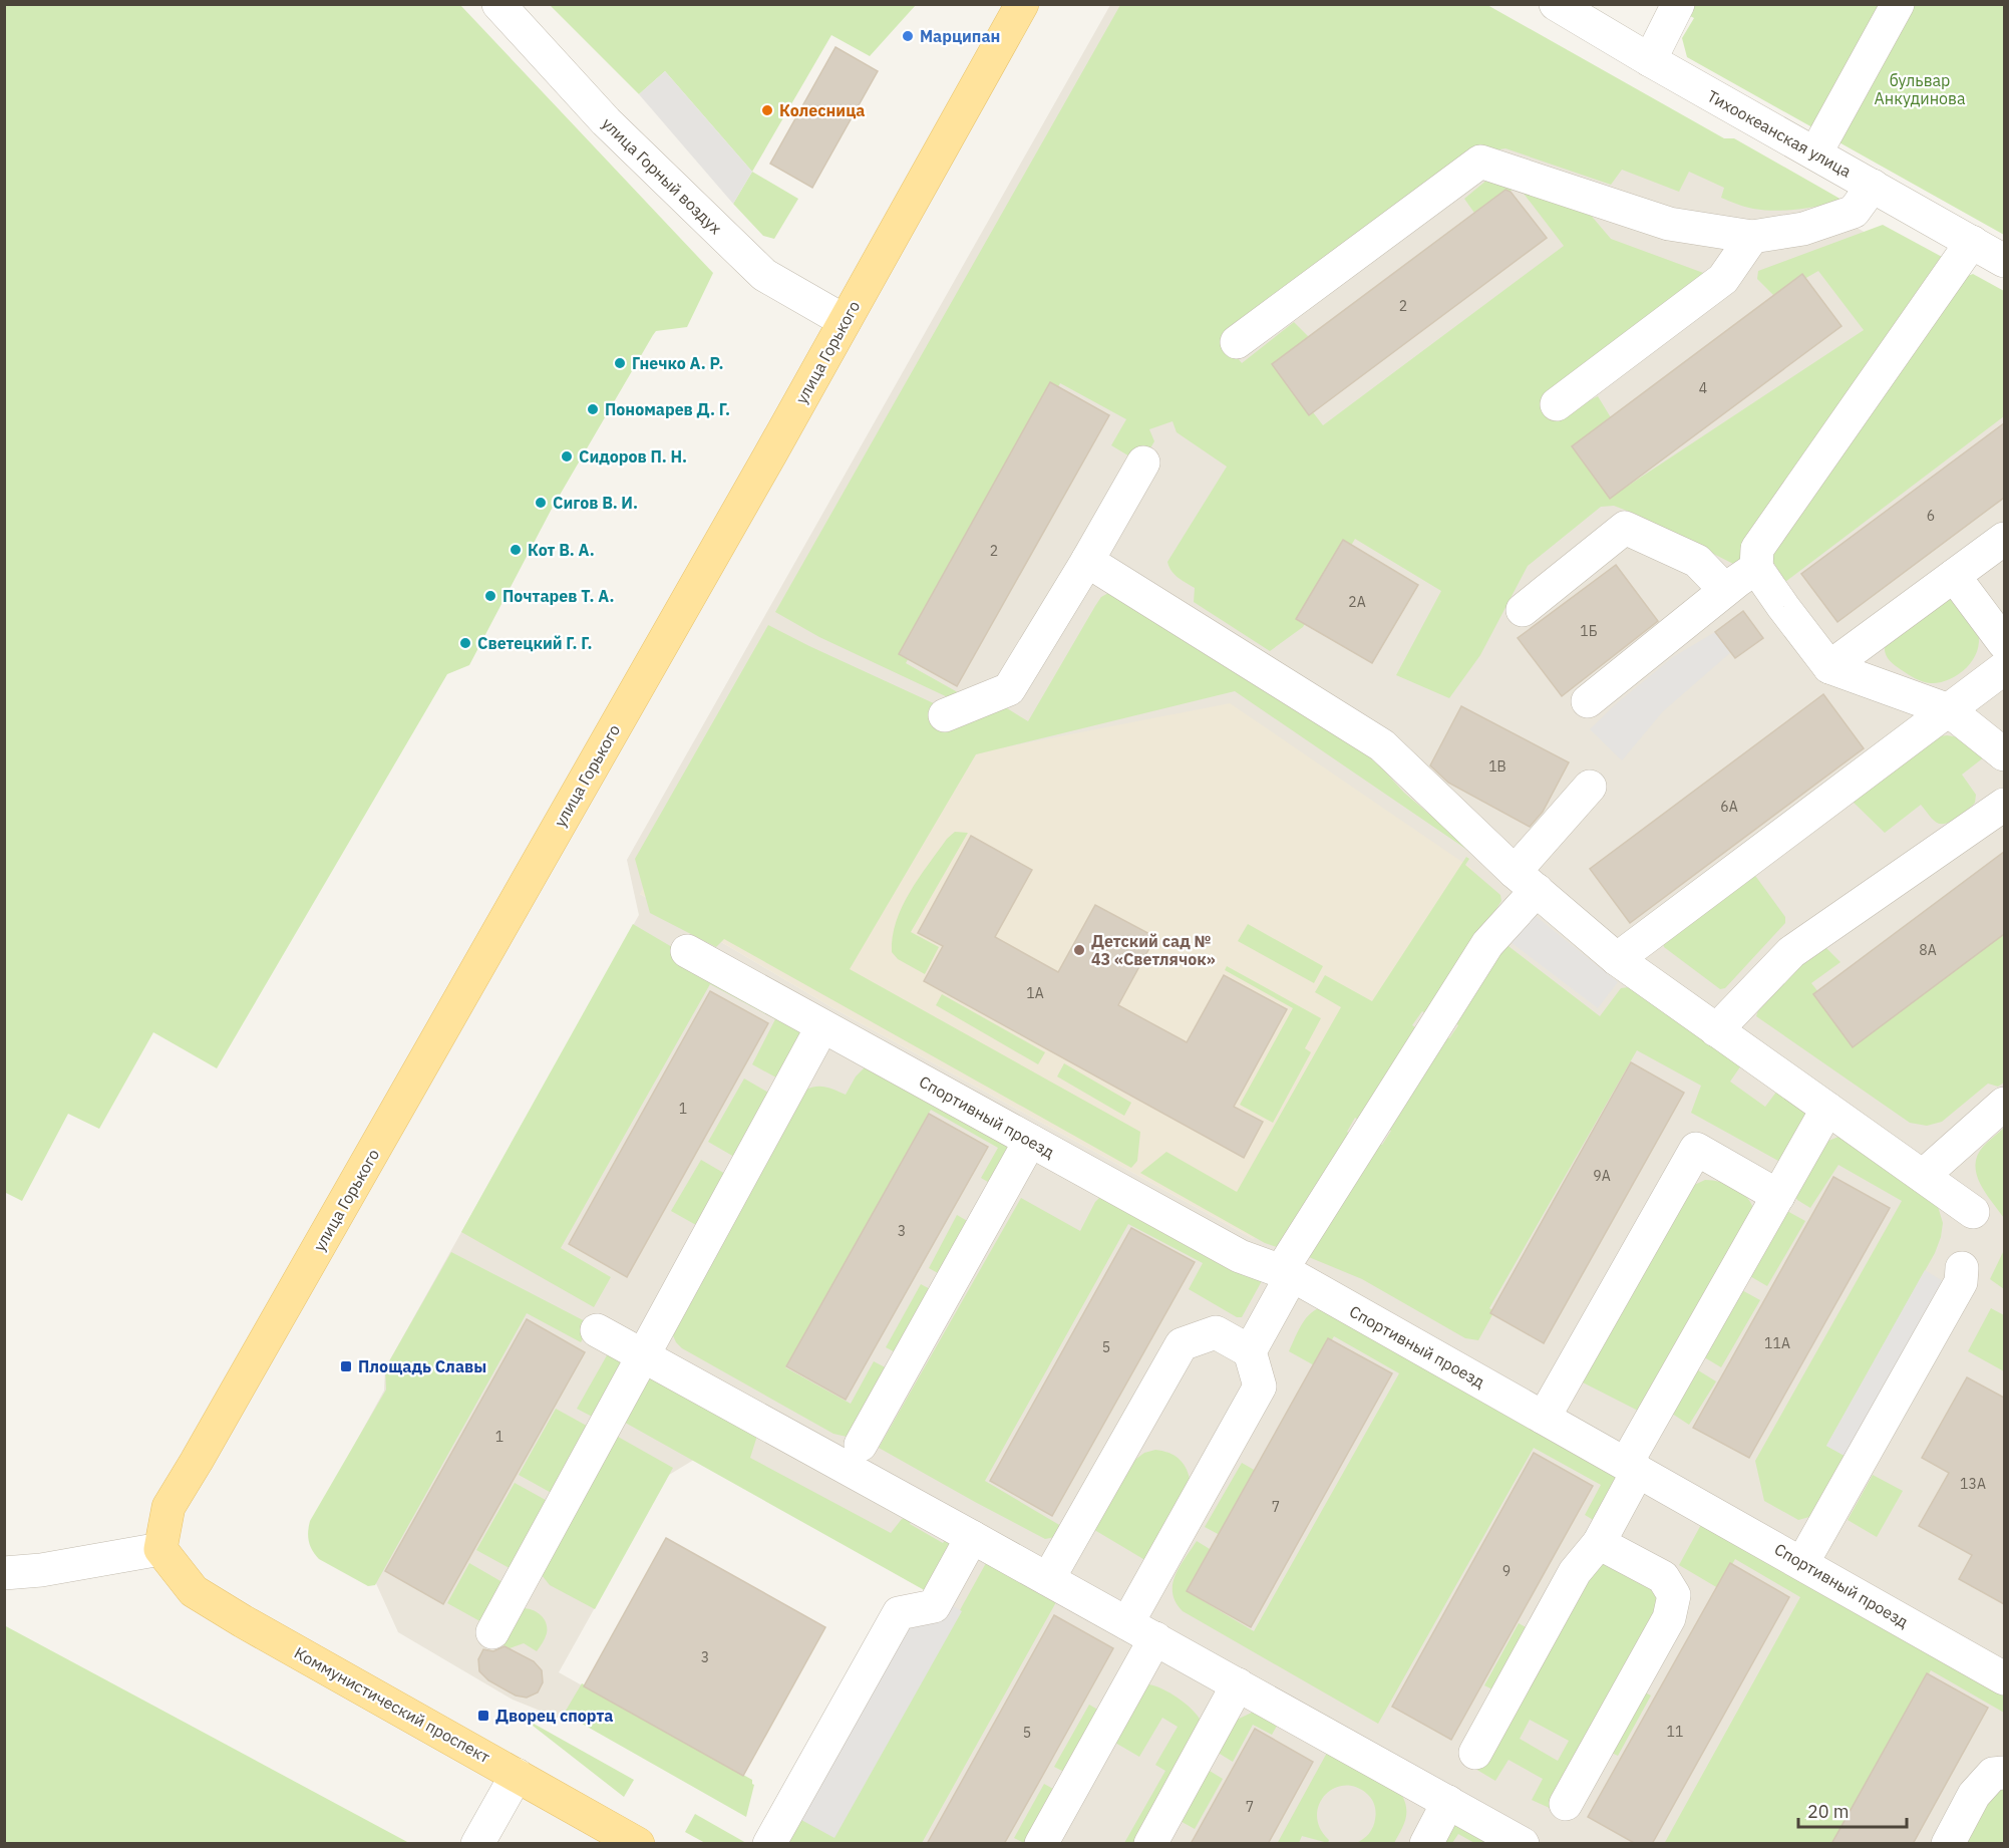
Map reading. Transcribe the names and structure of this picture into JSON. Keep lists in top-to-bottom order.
{
  "streets": {
    "main road": ["улица Горького", "Коммунистический проспект"],
    "street": ["Тихоокеанская улица", "улица Горный воздух", "Спортивный проезд"]
  },
  "crossings": [
    ["улица Горный воздух", "улица Горького"],
    ["улица Горького", "Коммунистический проспект"]
  ],
  "parks": ["бульвар Анкудинова"],
  "places": {
    "other": [
      "Марципан",
      "Колесница",
      "Гнечко А. Р.",
      "Пономарев Д. Г.",
      "Сидоров П. Н.",
      "Сигов В. И.",
      "Кот В. А.",
      "Почтарев Т. А.",
      "Светецкий Г. Г.",
      "Детский сад № 43 «Светлячок»"
    ],
    "transit": ["Площадь Славы", "Дворец спорта"]
  },
  "house_numbers": [
    "2",
    "4",
    "6",
    "2",
    "2А",
    "1Б",
    "1В",
    "6А",
    "8А",
    "1А",
    "1",
    "9А",
    "3",
    "11А",
    "5",
    "1",
    "13А",
    "7",
    "9",
    "3",
    "11",
    "5",
    "7"
  ],
  "scale_bar": "20 m"
}
